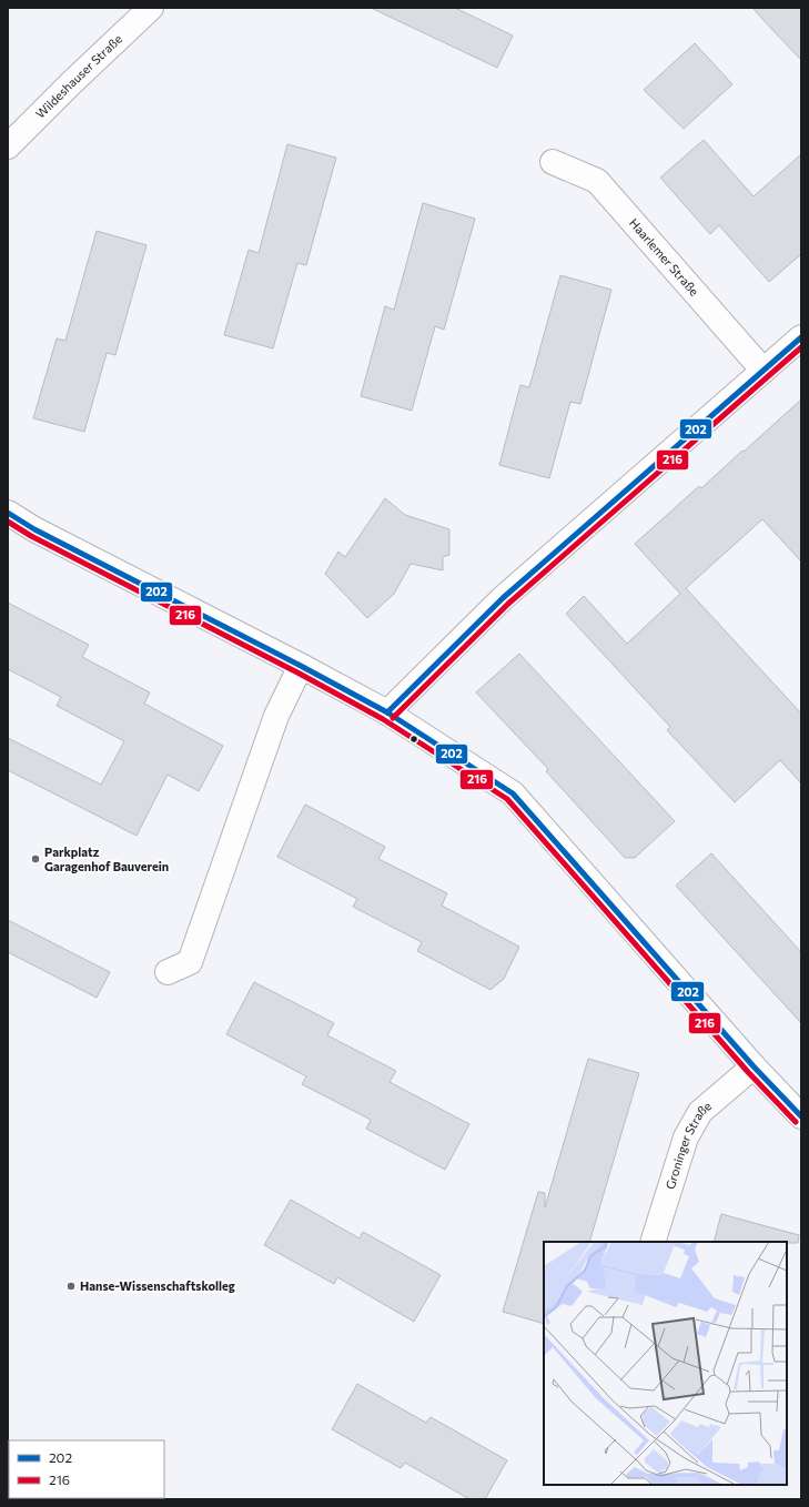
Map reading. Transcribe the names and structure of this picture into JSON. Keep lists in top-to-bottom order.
{
  "streets": {
    "street": ["Wildeshauser Straße", "Haarlemer Straße", "Groninger Straße"]
  },
  "places": ["Parkplatz Garagenhof Bauverein", "Hanse-Wissenschaftskolleg"],
  "lines": ["transit line 202", "transit line 216"],
  "legend": ["202", "216"]
}
